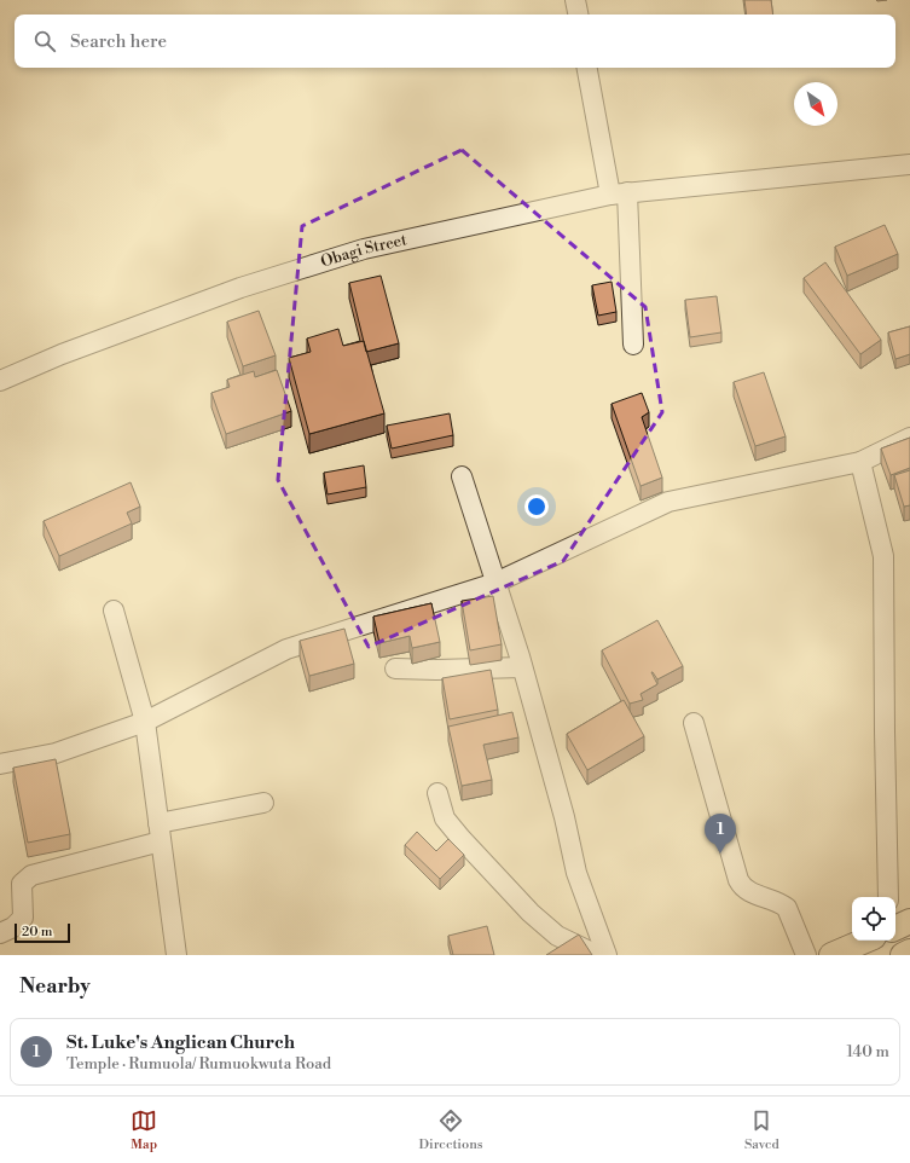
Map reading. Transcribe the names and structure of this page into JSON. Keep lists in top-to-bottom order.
{
  "streets": {
    "street": ["Obagi Street"]
  },
  "scale_bar": "20 m",
  "north": "bottom right",
  "page": {
    "search": "Search here",
    "pins": "1",
    "scale": "20 m",
    "heading": "Nearby",
    "list": [
      {
        "mark": "1",
        "name": "St. Luke's Anglican Church",
        "note": "Temple · Rumuola/ Rumuokwuta Road",
        "value": "140 m"
      }
    ],
    "nav": ["Map", "Directions", "Saved"]
  }
}
